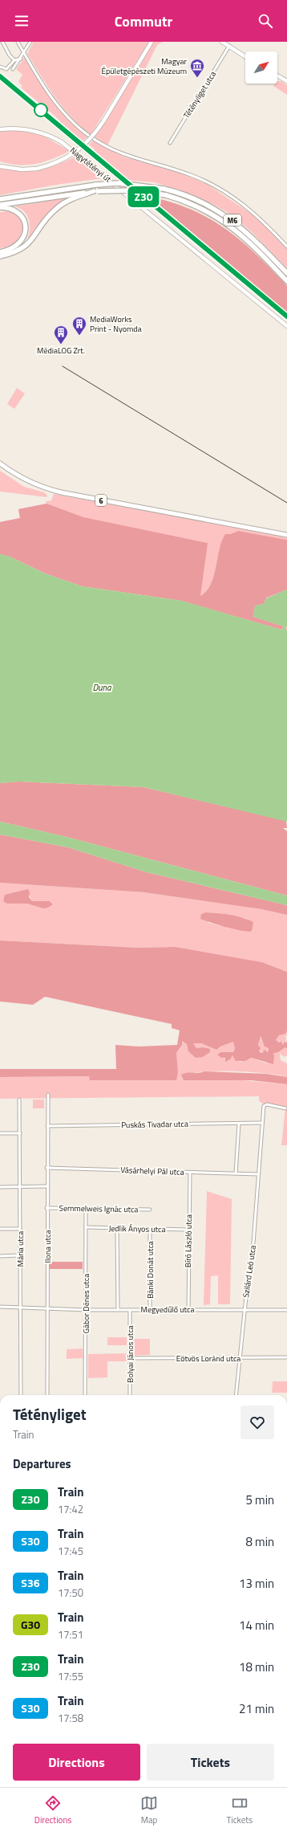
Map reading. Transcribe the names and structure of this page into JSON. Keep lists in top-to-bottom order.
{
  "streets": {
    "highway": ["M6"],
    "main road": ["Nagytétényi út", "6"],
    "street": [
      "Tétényliget utca",
      "Puskás Tivadar utca",
      "Vásárhelyi Pál utca",
      "Semmelweis Ignác utca",
      "Jedlik Ányos utca",
      "Bíró László utca",
      "Ilona utca",
      "Mária utca",
      "Bánki Donát utca",
      "Szilárd Leó utca",
      "Gábor Dénes utca",
      "Megyedűlő utca",
      "Bolyai János utca",
      "Eötvös Loránd utca"
    ]
  },
  "crossings": [
    ["Puskás Tivadar utca", "Ilona utca"],
    ["Puskás Tivadar utca", "Szilárd Leó utca"],
    ["Vásárhelyi Pál utca", "Bíró László utca"],
    ["Vásárhelyi Pál utca", "Ilona utca"],
    ["Vásárhelyi Pál utca", "Szilárd Leó utca"],
    ["Semmelweis Ignác utca", "Ilona utca"],
    ["Semmelweis Ignác utca", "Gábor Dénes utca"],
    ["Jedlik Ányos utca", "Bíró László utca"],
    ["Jedlik Ányos utca", "Bánki Donát utca"],
    ["Jedlik Ányos utca", "Gábor Dénes utca"],
    ["Bíró László utca", "Megyedűlő utca"],
    ["Ilona utca", "Megyedűlő utca"],
    ["Mária utca", "Megyedűlő utca"],
    ["Bánki Donát utca", "Megyedűlő utca"],
    ["Szilárd Leó utca", "Megyedűlő utca"],
    ["Szilárd Leó utca", "Eötvös Loránd utca"],
    ["Gábor Dénes utca", "Megyedűlő utca"],
    ["Megyedűlő utca", "Bolyai János utca"],
    ["Bolyai János utca", "Eötvös Loránd utca"]
  ],
  "water": ["Duna"],
  "places": {
    "museum": ["Magyar Épületgépészeti Múzeum"],
    "building": ["MediaWorks Print - Nyomda", "MédiaLOG Zrt."]
  },
  "north": "top right",
  "page": {
    "header": "Commutr",
    "on_map": "Z30",
    "heading": [
      ["Tétényliget", "Train"],
      "Departures"
    ],
    "list": [
      {
        "mark": "Z30",
        "name": "Train",
        "note": "17:42",
        "value": "5 min"
      },
      {
        "mark": "S30",
        "name": "Train",
        "note": "17:45",
        "value": "8 min"
      },
      {
        "mark": "S36",
        "name": "Train",
        "note": "17:50",
        "value": "13 min"
      },
      {
        "mark": "G30",
        "name": "Train",
        "note": "17:51",
        "value": "14 min"
      },
      {
        "mark": "Z30",
        "name": "Train",
        "note": "17:55",
        "value": "18 min"
      },
      {
        "mark": "S30",
        "name": "Train",
        "note": "17:58",
        "value": "21 min"
      }
    ],
    "buttons": ["Directions", "Tickets"],
    "tabs": ["Directions", "Map", "Tickets"]
  }
}
